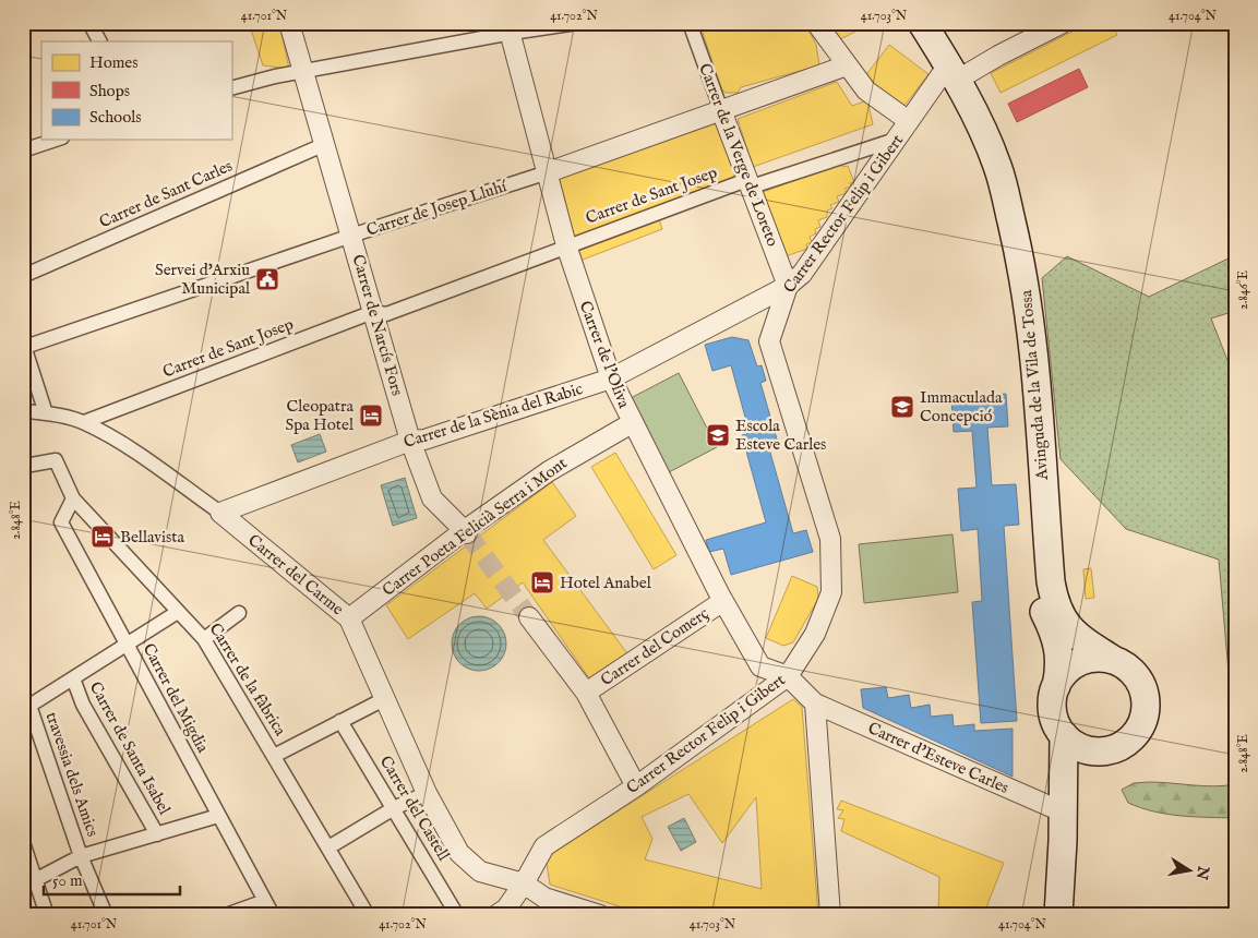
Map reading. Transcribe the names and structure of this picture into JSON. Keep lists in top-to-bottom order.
{
  "streets": {
    "main road": ["Avinguda de la Vila de Tossa"],
    "street": [
      "Carrer de la Verge de Loreto",
      "Carrer de Sant Carles",
      "Carrer de Sant Josep",
      "Carrer de Josep Lluhí",
      "Carrer Rector Felip i Gibert",
      "Carrer de Narcís Fors",
      "Carrer de l'Oliva",
      "Carrer de la Sènia del Rabic",
      "Carrer Poeta Felicià Serra i Mont",
      "Carrer del Carme",
      "Carrer del Comerç",
      "Carrer de la fàbrica",
      "Carrer del Migdia",
      "Carrer de Santa Isabel",
      "Carrer d'Esteve Carles",
      "travessia dels Amics",
      "Carrer del Castell"
    ]
  },
  "crossings": [
    ["Carrer de la Verge de Loreto", "Carrer de Sant Josep"],
    ["Carrer de la Verge de Loreto", "Carrer de Josep Lluhí"],
    ["Carrer de la Verge de Loreto", "Carrer Rector Felip i Gibert"],
    ["Carrer de la Verge de Loreto", "Carrer de la Sènia del Rabic"],
    ["Carrer de Sant Carles", "Carrer de Narcís Fors"],
    ["Carrer de Sant Josep", "Carrer Rector Felip i Gibert"],
    ["Carrer de Sant Josep", "Carrer de Narcís Fors"],
    ["Carrer de Sant Josep", "Carrer de l'Oliva"],
    ["Carrer de Sant Josep", "Carrer del Carme"],
    ["Carrer de Josep Lluhí", "Carrer de Narcís Fors"],
    ["Carrer de Josep Lluhí", "Carrer de l'Oliva"],
    ["Carrer Rector Felip i Gibert", "Carrer de l'Oliva"],
    ["Carrer Rector Felip i Gibert", "Avinguda de la Vila de Tossa"],
    ["Carrer Rector Felip i Gibert", "Carrer de la Sènia del Rabic"],
    ["Carrer Rector Felip i Gibert", "Carrer del Carme"],
    ["Carrer de Narcís Fors", "Carrer de la Sènia del Rabic"],
    ["Carrer de Narcís Fors", "Carrer Poeta Felicià Serra i Mont"],
    ["Carrer de l'Oliva", "Carrer de la Sènia del Rabic"],
    ["Carrer de l'Oliva", "Carrer Poeta Felicià Serra i Mont"],
    ["Carrer de l'Oliva", "Carrer del Comerç"],
    ["Carrer de la Sènia del Rabic", "Carrer del Carme"],
    ["Carrer Poeta Felicià Serra i Mont", "Carrer del Carme"],
    ["Carrer de la fàbrica", "Carrer del Migdia"],
    ["Carrer de Santa Isabel", "travessia dels Amics"]
  ],
  "places": {
    "public building": ["Servei d'Arxiu Municipal"],
    "school or university": ["Immaculada Concepció", "Escola Esteve Carles"],
    "hotel": ["Cleopatra Spa Hotel", "Bellavista", "Hotel Anabel"]
  },
  "legend": ["Homes", "Shops", "Schools"],
  "scale_bar": "50 m",
  "north": "right",
  "coordinates": [
    "41.701°N",
    "41.702°N",
    "41.703°N",
    "41.704°N",
    "2.846°E",
    "2.848°E"
  ]
}
